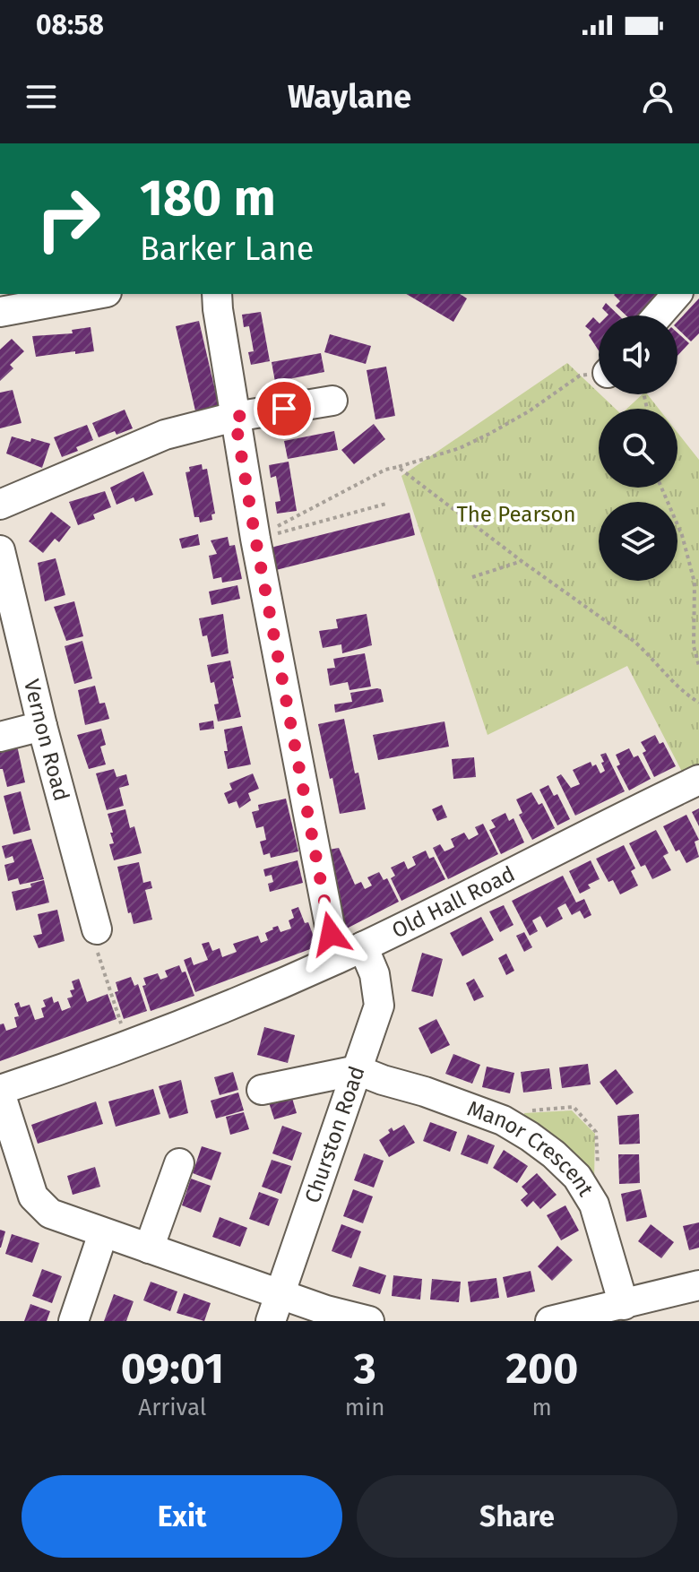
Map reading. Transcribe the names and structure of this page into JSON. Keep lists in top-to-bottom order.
{
  "streets": {
    "street": [
      "Vernon Road",
      "Old Hall Road",
      "Churston Road",
      "Manor Crescent"
    ]
  },
  "crossings": [
    ["Old Hall Road", "Churston Road"],
    ["Churston Road", "Manor Crescent"]
  ],
  "parks": ["The Pearson"],
  "page": {
    "status": "08:58",
    "header": "Waylane",
    "turn": ["180 m", "Barker Lane"],
    "eta": [
      "09:01",
      "Arrival",
      "3",
      "min",
      "200",
      "m"
    ],
    "buttons": ["Exit", "Share"]
  }
}
